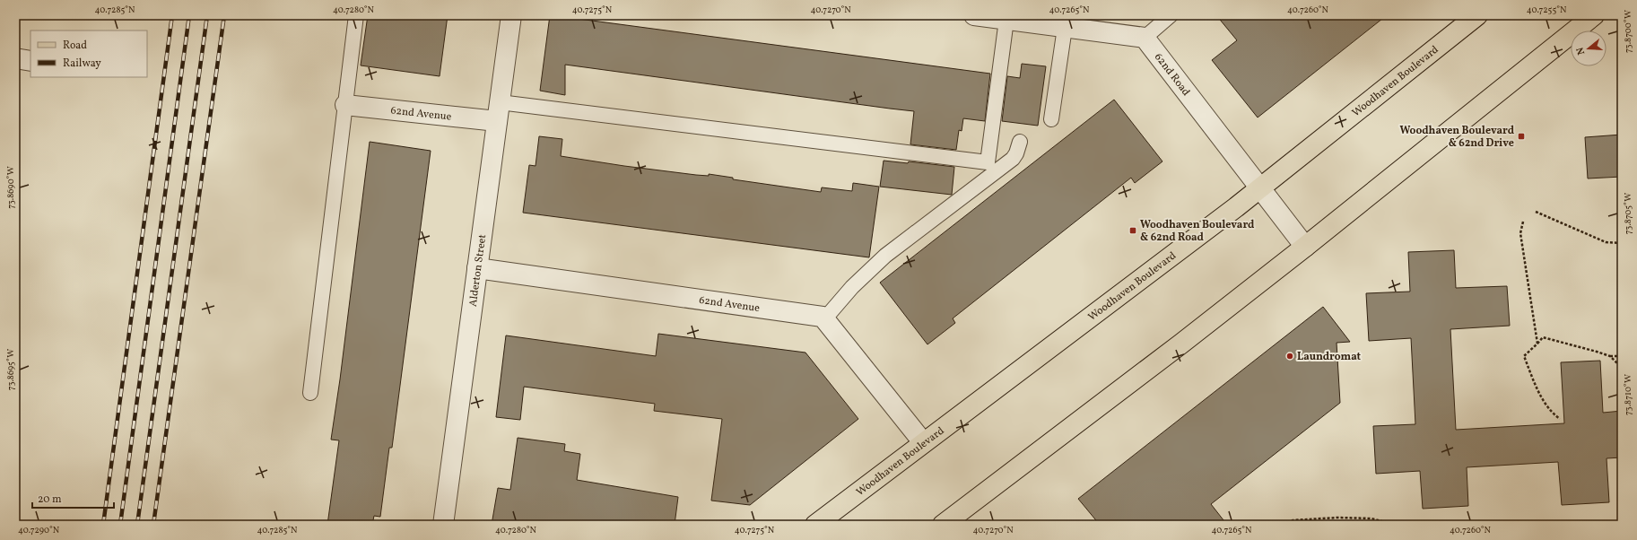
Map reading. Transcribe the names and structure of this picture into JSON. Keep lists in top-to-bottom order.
{
  "streets": {
    "main road": ["Woodhaven Boulevard"],
    "street": ["62nd Road", "62nd Avenue", "Alderton Street"]
  },
  "crossings": [
    ["62nd Road", "Woodhaven Boulevard"],
    ["62nd Avenue", "Alderton Street"]
  ],
  "places": {
    "transit": ["Woodhaven Boulevard & 62nd Drive", "Woodhaven Boulevard & 62nd Road"],
    "other": ["Laundromat"]
  },
  "legend": ["Road", "Railway"],
  "scale_bar": "20 m",
  "north": "left",
  "coordinates": [
    "40.7285°N",
    "40.7280°N",
    "40.7275°N",
    "40.7270°N",
    "40.7265°N",
    "40.7260°N",
    "40.7255°N",
    "73.8700°W",
    "73.8690°W",
    "73.8705°W",
    "73.8695°W",
    "73.8710°W",
    "40.7290°N"
  ]
}
